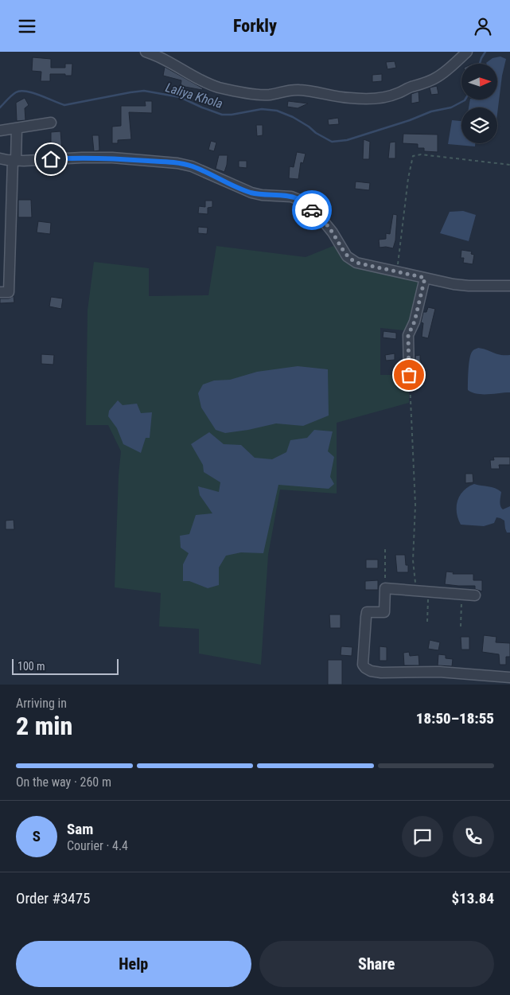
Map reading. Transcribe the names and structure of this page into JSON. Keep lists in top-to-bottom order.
{
  "water": ["Laliya Khola"],
  "scale_bar": "100 m",
  "north": "right",
  "page": {
    "header": "Forkly",
    "scale": "100 m",
    "heading": ["2 min", "Arriving in", "18:50–18:55"],
    "panel": [
      "Sam",
      "Courier · 4.4",
      "Order #3475",
      "$13.84"
    ],
    "bar": "On the way · 260 m",
    "round": "S",
    "buttons": ["Help", "Share"]
  }
}
